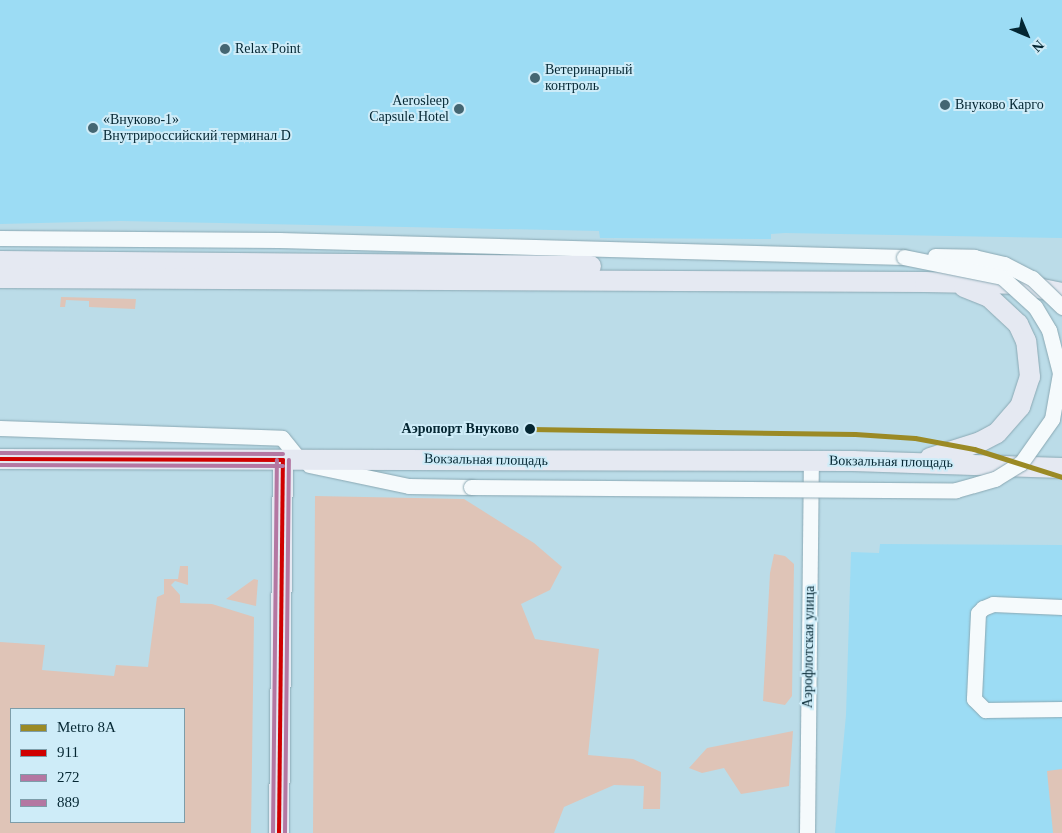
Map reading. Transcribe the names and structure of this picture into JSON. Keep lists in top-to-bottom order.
{
  "streets": {
    "main road": ["Вокзальная площадь"],
    "street": ["Аэрофлотская улица"]
  },
  "crossings": [
    ["Вокзальная площадь", "Аэрофлотская улица"]
  ],
  "places": [
    "Relax Point",
    "Ветеринарный контроль",
    "Внуково Карго",
    "Aerosleep Capsule Hotel",
    "«Внуково-1» Внутрироссийский терминал D",
    "Аэропорт Внуково"
  ],
  "lines": [
    "metro line 8А",
    "transit line 889",
    "transit line 911",
    "transit line 272"
  ],
  "legend": [
    "Metro 8А",
    "911",
    "272",
    "889"
  ],
  "north": "bottom right"
}
